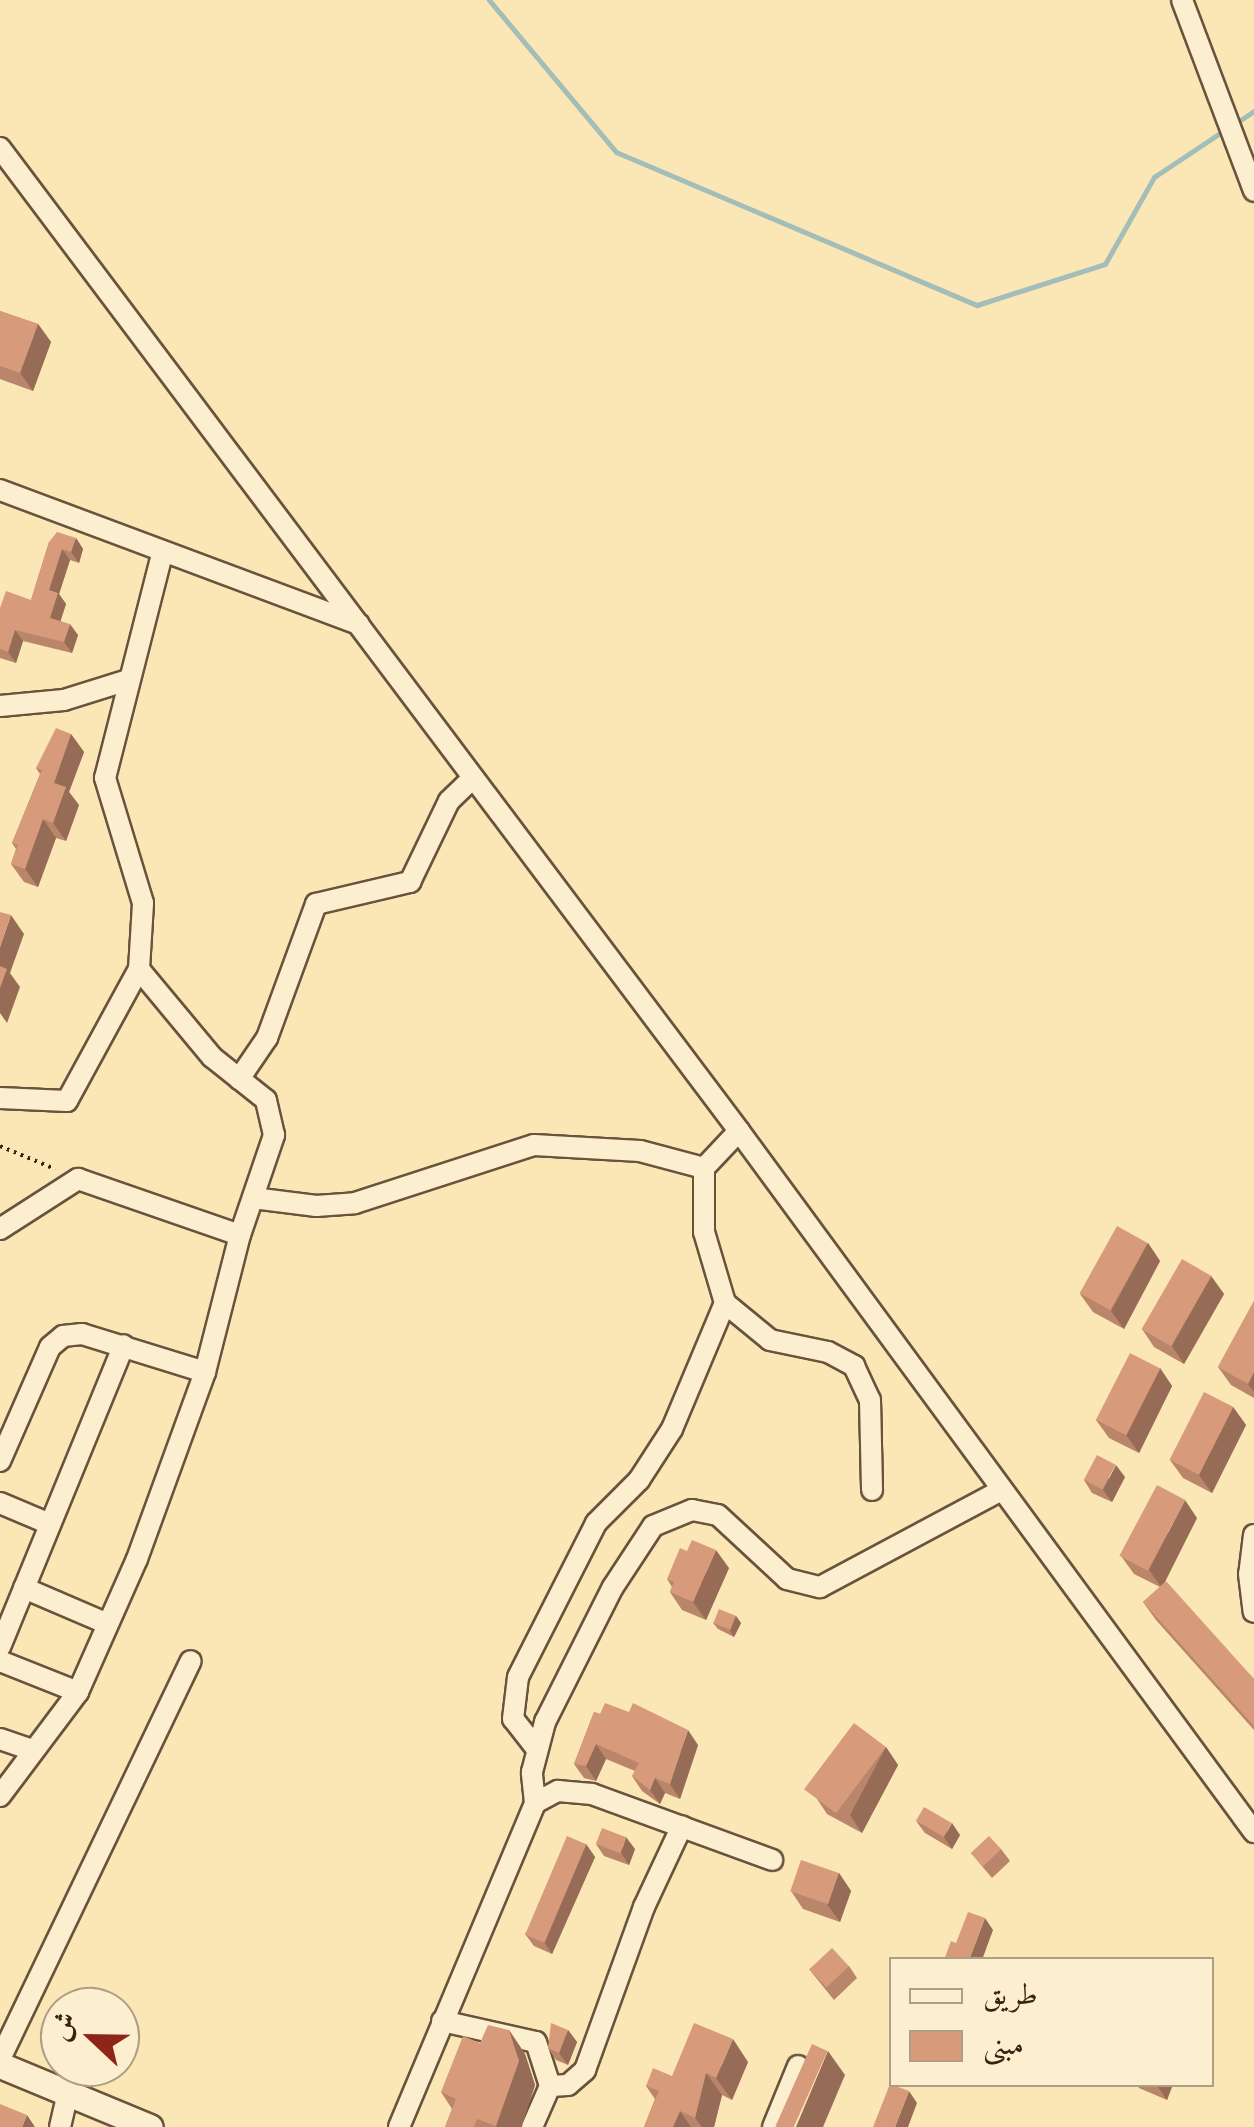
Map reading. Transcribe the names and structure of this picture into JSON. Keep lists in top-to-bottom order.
{
  "legend": ["طريق", "مبنى"],
  "north": "left"
}
